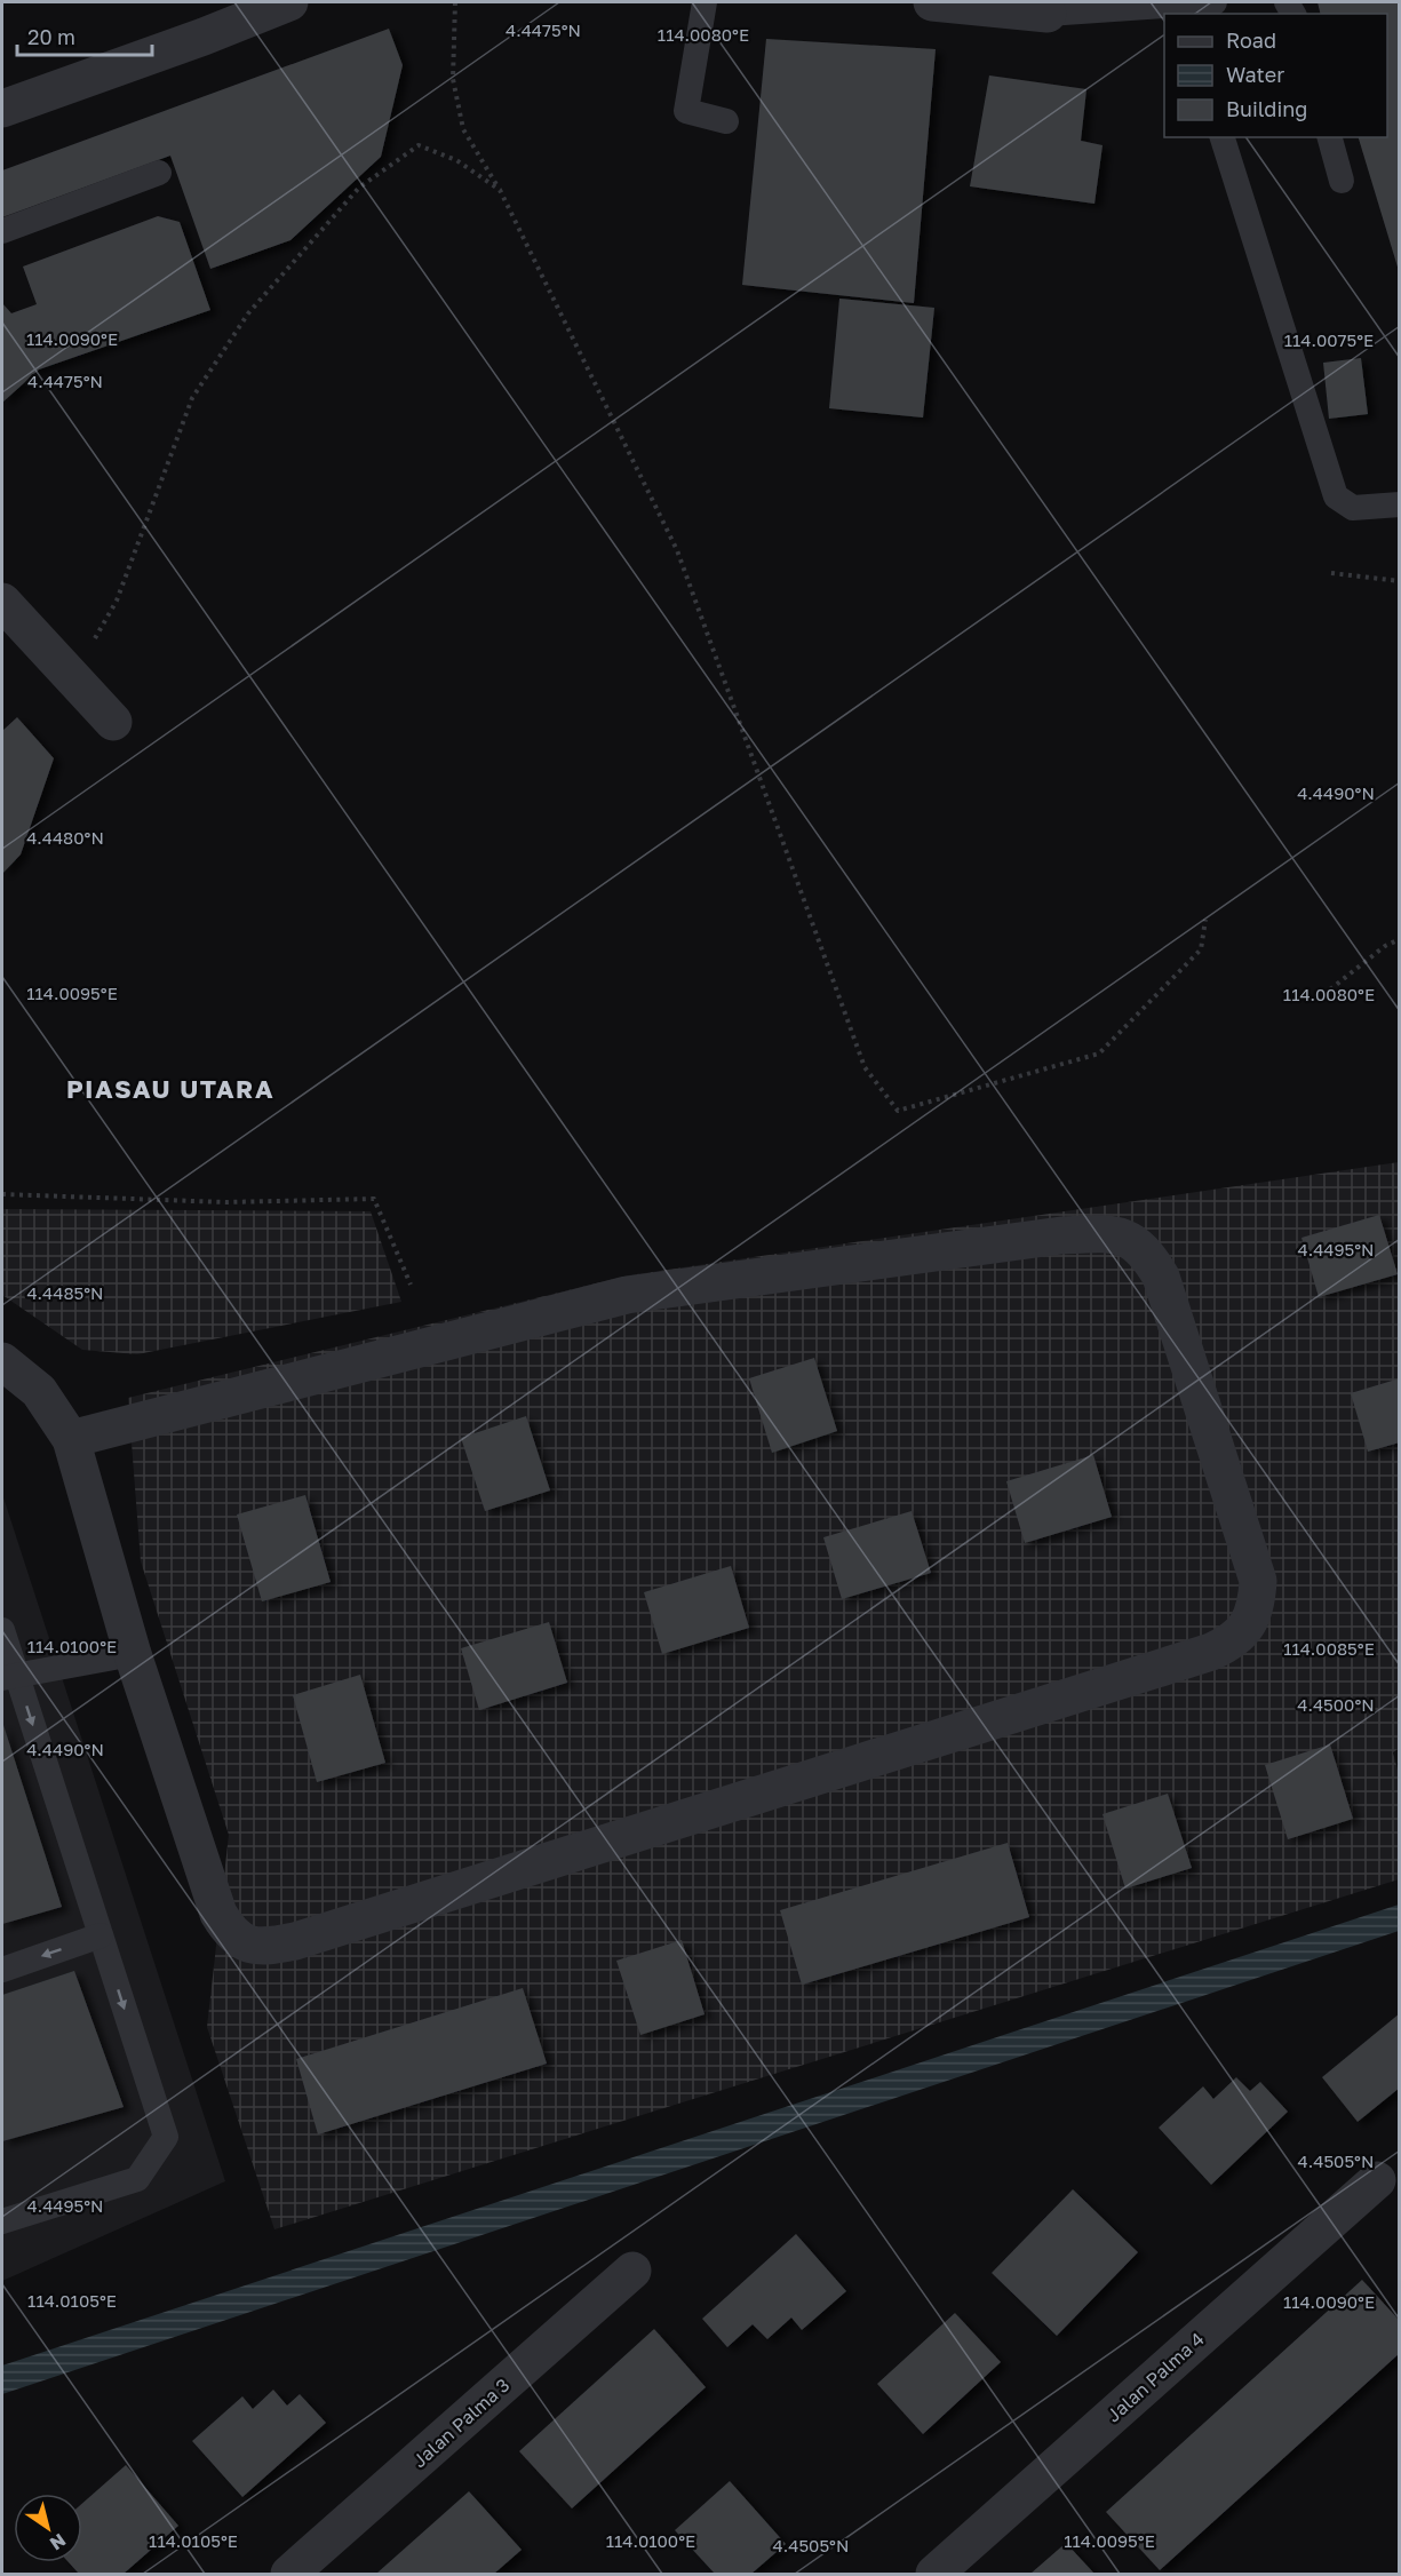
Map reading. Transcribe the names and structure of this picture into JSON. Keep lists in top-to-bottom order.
{
  "streets": {
    "street": ["Jalan Palma 4", "Jalan Palma 3"]
  },
  "districts": ["PIASAU UTARA"],
  "legend": ["Road", "Water", "Building"],
  "scale_bar": "20 m",
  "north": "bottom right",
  "coordinates": [
    "4.4475°N",
    "114.0080°E",
    "114.0090°E",
    "114.0075°E",
    "4.4490°N",
    "4.4480°N",
    "114.0095°E",
    "4.4495°N",
    "4.4485°N",
    "114.0100°E",
    "114.0085°E",
    "4.4500°N",
    "4.4505°N",
    "114.0105°E"
  ]
}
